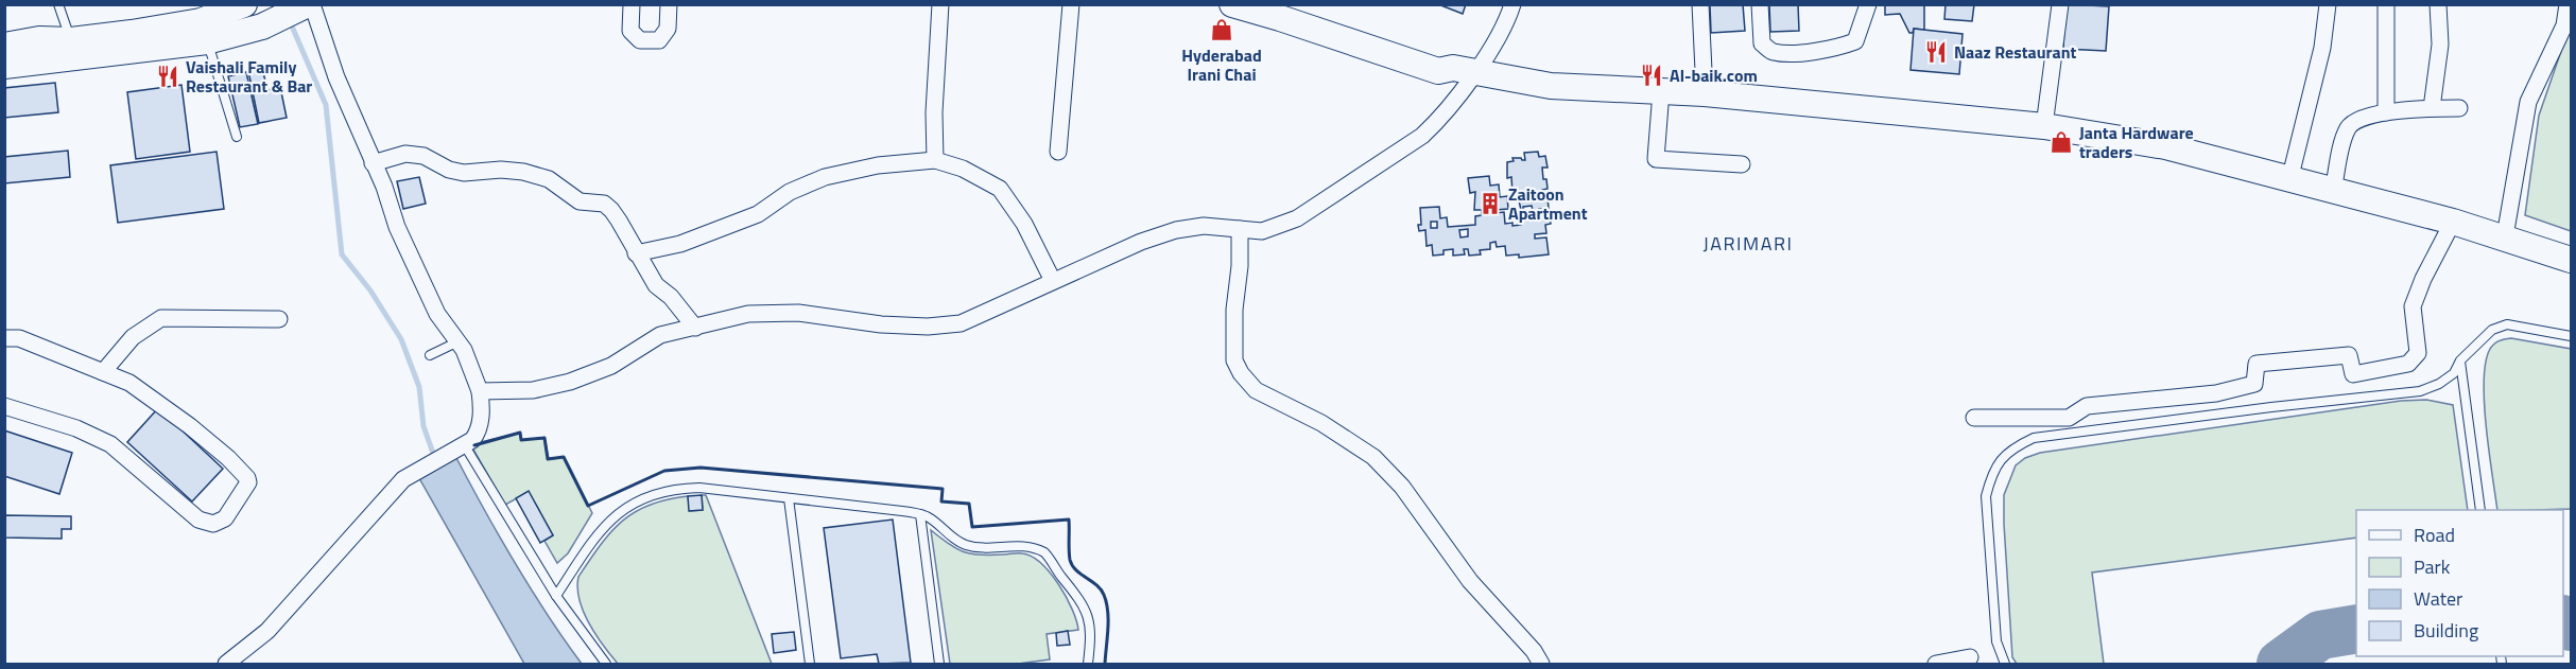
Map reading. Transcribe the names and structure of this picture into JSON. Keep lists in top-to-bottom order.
{
  "districts": ["JARIMARI"],
  "places": {
    "shop": ["Hyderabad Irani Chai", "Janta Hardware traders"],
    "restaurant": ["Naaz Restaurant", "Al-baik.com", "Vaishali Family Restaurant & Bar"],
    "building": ["Zaitoon Apartment"]
  },
  "legend": [
    "Road",
    "Park",
    "Water",
    "Building"
  ]
}
